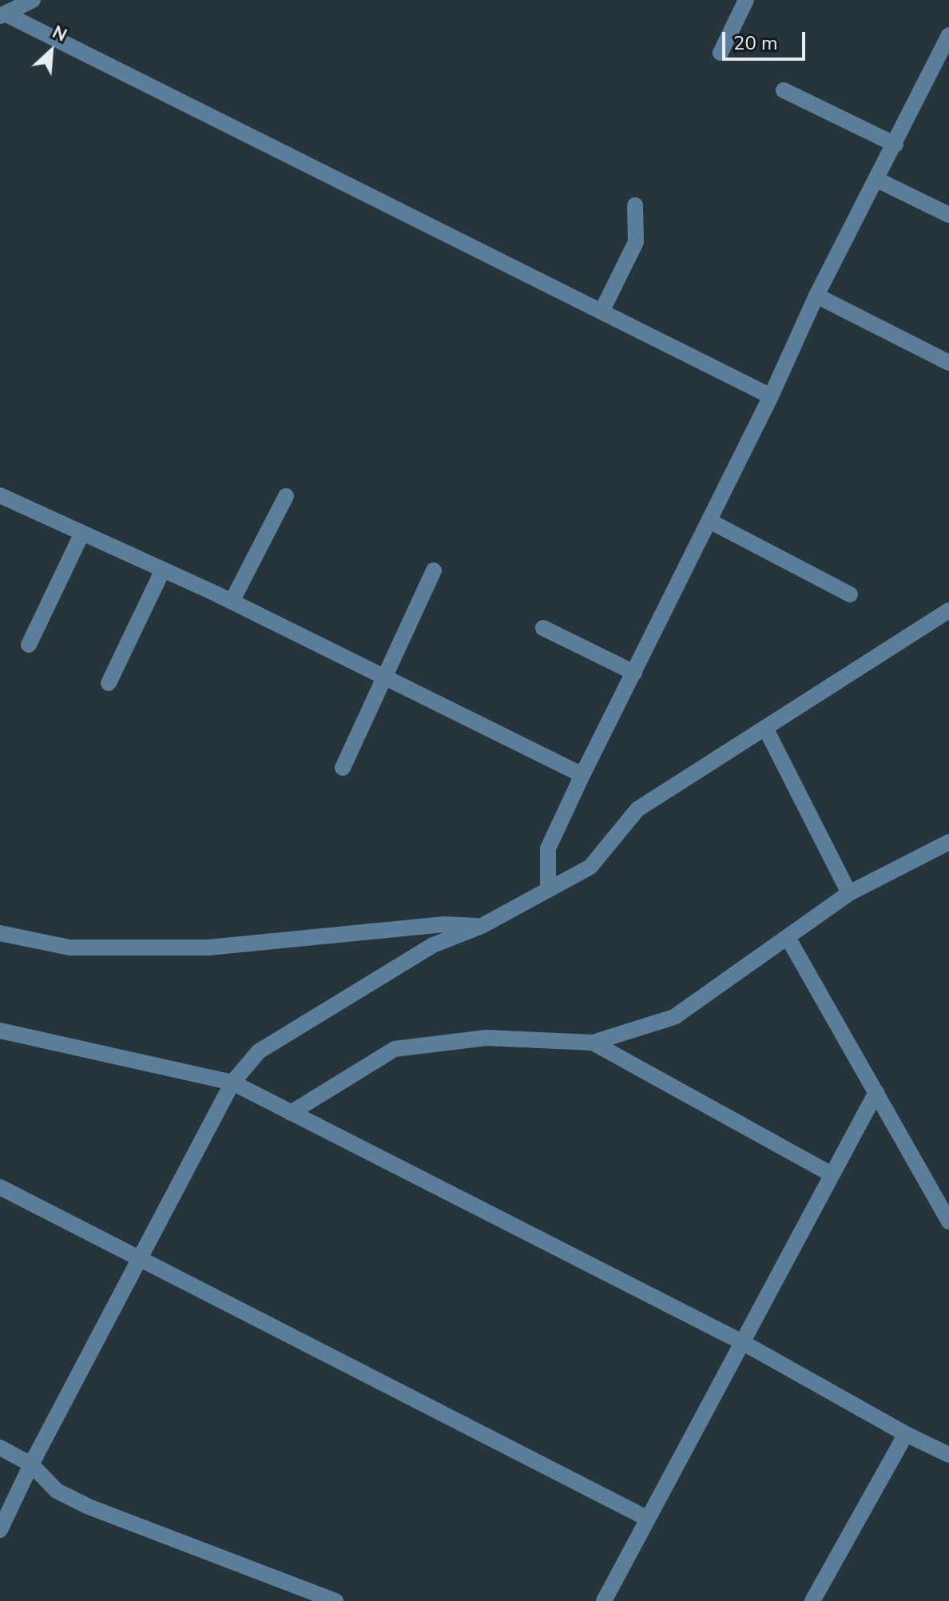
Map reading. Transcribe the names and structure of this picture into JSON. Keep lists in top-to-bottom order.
{
  "scale_bar": "20 m",
  "north": "top right"
}
